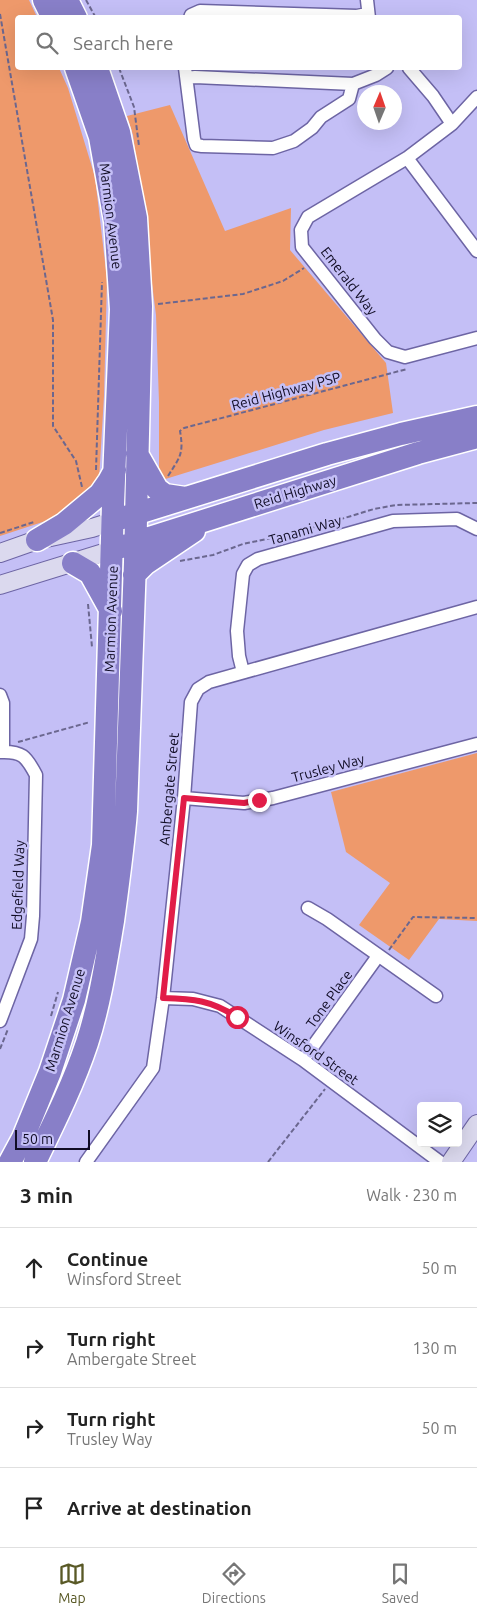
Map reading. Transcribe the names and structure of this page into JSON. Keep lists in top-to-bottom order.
{
  "streets": {
    "highway": ["Marmion Avenue", "Reid Highway"],
    "street": [
      "Emerald Way",
      "Tanami Way",
      "Trusley Way",
      "Ambergate Street",
      "Edgefield Way",
      "Tone Place",
      "Winsford Street"
    ],
    "path": ["Reid Highway PSP"]
  },
  "crossings": [
    ["Marmion Avenue", "Reid Highway"],
    ["Tanami Way", "Ambergate Street"],
    ["Trusley Way", "Ambergate Street"],
    ["Ambergate Street", "Winsford Street"],
    ["Tone Place", "Winsford Street"]
  ],
  "scale_bar": "50 m",
  "north": "top",
  "page": {
    "search": "Search here",
    "scale": "50 m",
    "heading": ["3 min", "Walk · 230 m"],
    "list": [
      ["Continue", "Winsford Street", "50 m"],
      ["Turn right", "Ambergate Street", "130 m"],
      ["Turn right", "Trusley Way", "50 m"],
      "Arrive at destination"
    ],
    "nav": ["Map", "Directions", "Saved"]
  }
}
